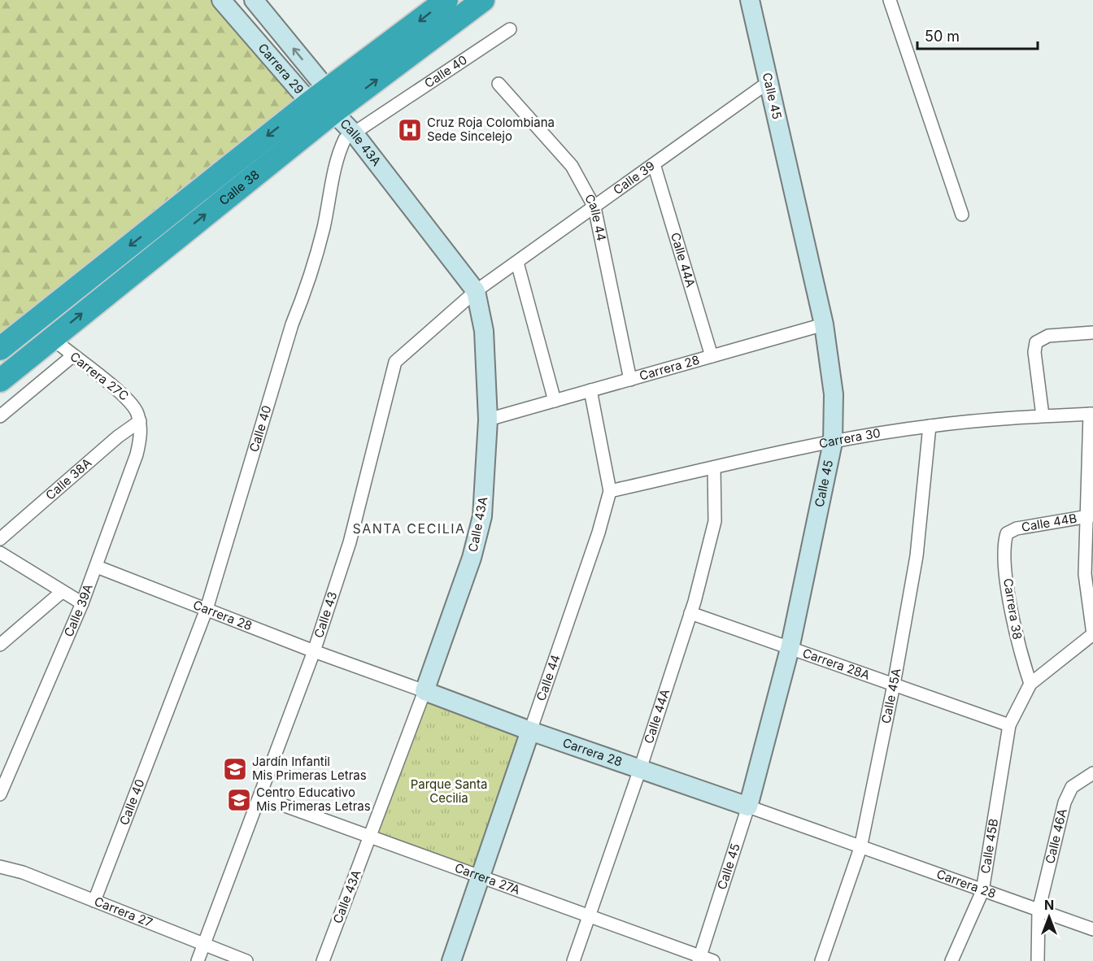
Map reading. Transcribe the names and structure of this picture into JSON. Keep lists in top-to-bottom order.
{
  "streets": {
    "highway": ["Calle 38"],
    "street": [
      "Carrera 29",
      "Calle 40",
      "Calle 45",
      "Calle 43A",
      "Calle 39",
      "Calle 44",
      "Calle 44A",
      "Carrera 28",
      "Carrera 27C",
      "Carrera 30",
      "Calle 38A",
      "Calle 44B",
      "Carrera 38",
      "Calle 39A",
      "Calle 43",
      "Carrera 28A",
      "Calle 45A",
      "Calle 46A",
      "Calle 45B",
      "Carrera 27A",
      "Carrera 27"
    ]
  },
  "crossings": [
    ["Carrera 29", "Calle 43A"],
    ["Carrera 29", "Calle 38"],
    ["Calle 40", "Calle 43A"],
    ["Calle 40", "Carrera 28"],
    ["Calle 40", "Carrera 27"],
    ["Calle 45", "Calle 39"],
    ["Calle 45", "Carrera 28"],
    ["Calle 45", "Carrera 30"],
    ["Calle 45", "Carrera 28A"],
    ["Calle 45", "Carrera 27A"],
    ["Calle 43A", "Calle 39"],
    ["Calle 43A", "Calle 38"],
    ["Calle 43A", "Carrera 28"],
    ["Calle 43A", "Calle 43"],
    ["Calle 43A", "Carrera 27A"],
    ["Calle 39", "Calle 44"],
    ["Calle 39", "Calle 44A"],
    ["Calle 39", "Calle 43"],
    ["Calle 38", "Carrera 27C"],
    ["Calle 44", "Carrera 28"],
    ["Calle 44", "Carrera 30"],
    ["Calle 44", "Carrera 27A"],
    ["Calle 44A", "Carrera 28"],
    ["Calle 44A", "Carrera 30"],
    ["Calle 44A", "Carrera 28A"],
    ["Calle 44A", "Carrera 27A"],
    ["Carrera 28", "Calle 39A"],
    ["Carrera 28", "Calle 43"],
    ["Carrera 28", "Calle 45A"],
    ["Carrera 28", "Calle 46A"],
    ["Carrera 28", "Calle 45B"],
    ["Carrera 27C", "Calle 38A"],
    ["Carrera 27C", "Calle 39A"],
    ["Carrera 30", "Calle 45A"],
    ["Calle 38A", "Calle 39A"],
    ["Calle 44B", "Carrera 38"],
    ["Calle 43", "Carrera 27A"],
    ["Calle 43", "Carrera 27"],
    ["Carrera 28A", "Calle 45A"],
    ["Carrera 28A", "Calle 45B"]
  ],
  "districts": ["SANTA CECILIA"],
  "parks": ["Parque Santa Cecilia"],
  "places": {
    "hospital": ["Cruz Roja Colombiana Sede Sincelejo"],
    "school or university": ["Jardín Infantil Mis Primeras Letras", "Centro Educativo Mis Primeras Letras"]
  },
  "scale_bar": "50 m",
  "north": "top"
}
